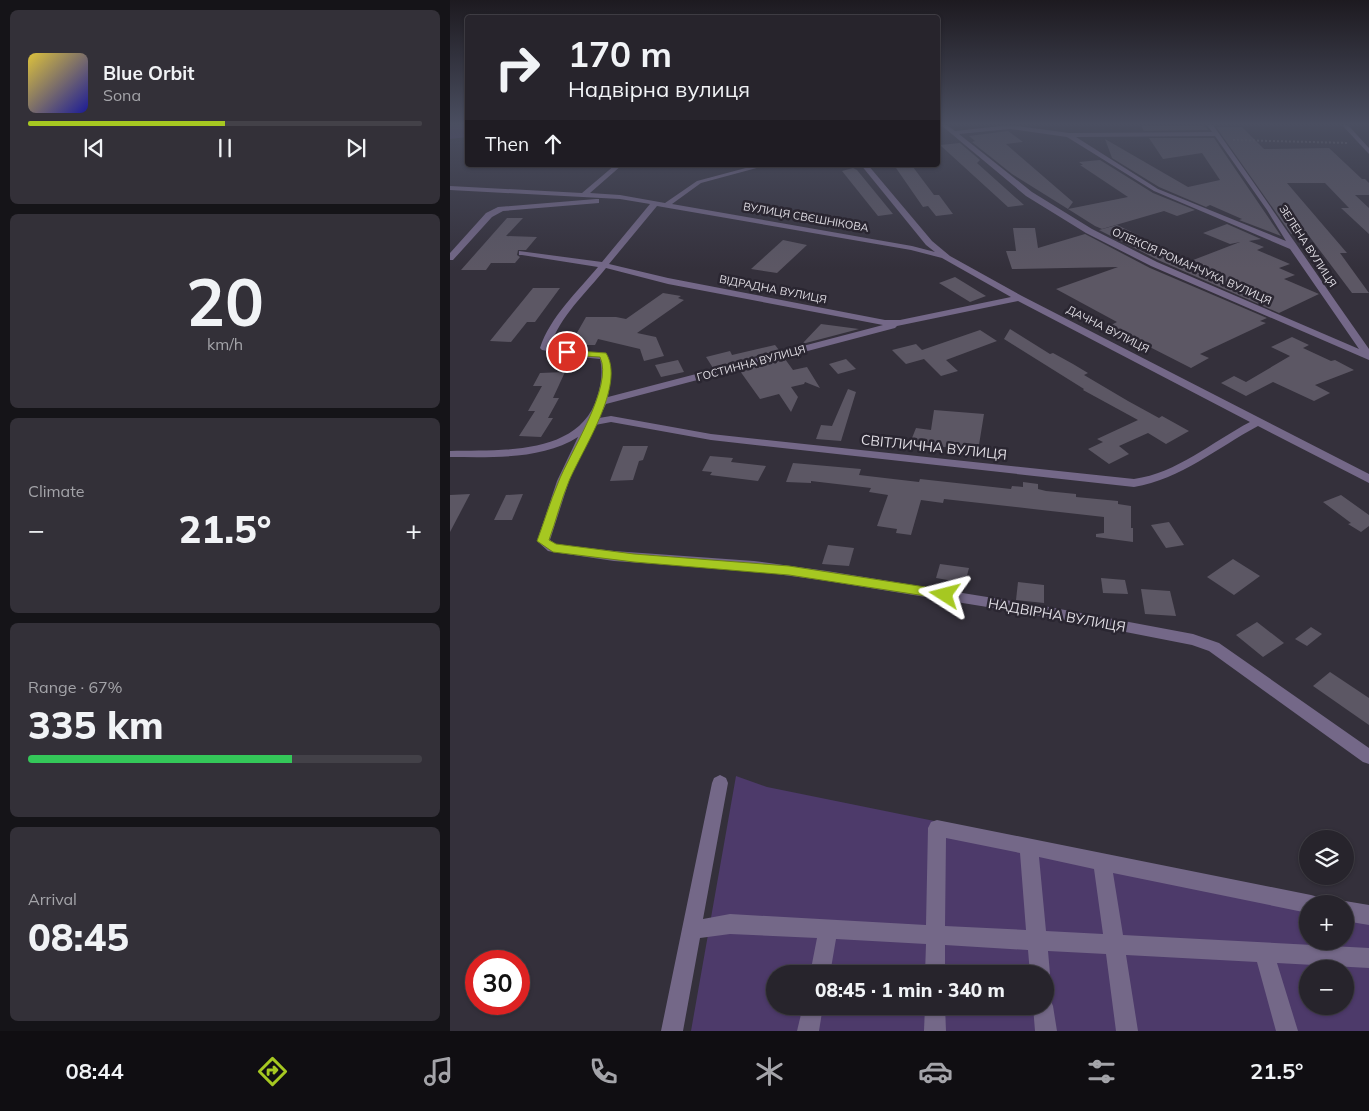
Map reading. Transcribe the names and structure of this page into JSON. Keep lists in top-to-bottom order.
{
  "streets": {
    "street": [
      "ВУЛИЦЯ СВЄШНІКОВА",
      "ЗЕЛЕНА ВУЛИЦЯ",
      "ОЛЕКСІЯ РОМАНЧУКА ВУЛИЦЯ",
      "ВІДРАДНА ВУЛИЦЯ",
      "ДАЧНА ВУЛИЦЯ",
      "ГОСТИННА ВУЛИЦЯ",
      "СВІТЛИЧНА ВУЛИЦЯ",
      "НАДВІРНА ВУЛИЦЯ"
    ]
  },
  "crossings": [
    ["ВУЛИЦЯ СВЄШНІКОВА", "ДАЧНА ВУЛИЦЯ"],
    ["ЗЕЛЕНА ВУЛИЦЯ", "ОЛЕКСІЯ РОМАНЧУКА ВУЛИЦЯ"],
    ["ВІДРАДНА ВУЛИЦЯ", "ДАЧНА ВУЛИЦЯ"],
    ["ВІДРАДНА ВУЛИЦЯ", "ГОСТИННА ВУЛИЦЯ"],
    ["ДАЧНА ВУЛИЦЯ", "СВІТЛИЧНА ВУЛИЦЯ"],
    ["СВІТЛИЧНА ВУЛИЦЯ", "НАДВІРНА ВУЛИЦЯ"]
  ],
  "page": {
    "turn": ["170 m", "Надвірна вулиця"],
    "song": ["Blue Orbit", "Sona"],
    "then": "Then",
    "tile": [
      ["20", "km/h"],
      "Climate",
      ["Range · 67%", "335 km"],
      ["Arrival", "08:45"]
    ],
    "heat": ["−", "21.5°", "+"],
    "map_buttons": ["+", "−"],
    "limit": "30",
    "trip": "08:45 · 1 min · 340 m",
    "tabs": ["08:44", "21.5°"]
  }
}
